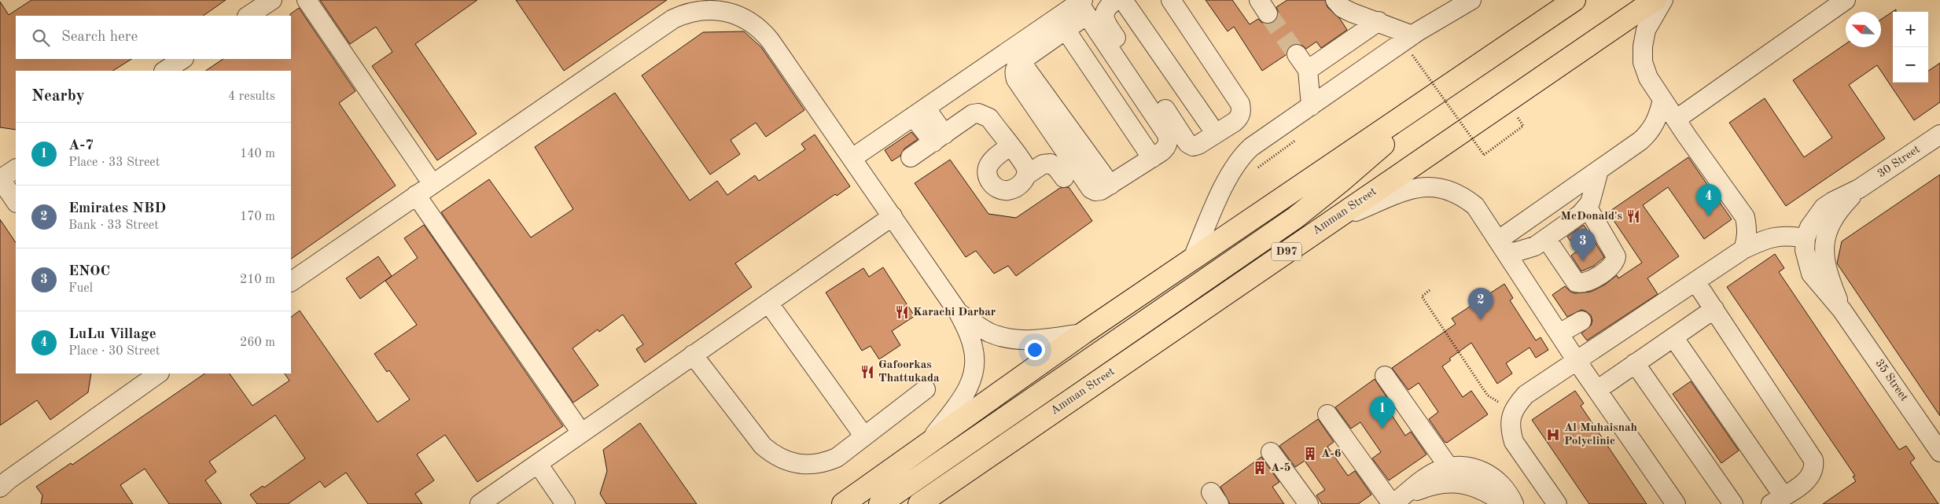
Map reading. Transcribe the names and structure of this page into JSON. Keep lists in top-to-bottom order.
{
  "streets": {
    "main road": ["Amman Street", "D97"],
    "street": ["30 Street", "35 Street"]
  },
  "crossings": [
    ["30 Street", "35 Street"]
  ],
  "places": {
    "restaurant": ["McDonald's", "Karachi Darbar", "Gafoorkas Thattukada"],
    "hospital": ["Al Muhaisnah Polyclinic"],
    "building": ["A-6", "A-5"]
  },
  "north": "top left",
  "page": {
    "map_buttons": ["+", "−"],
    "search": "Search here",
    "heading": ["Nearby", "4 results"],
    "list": [
      {
        "mark": "1",
        "name": "A-7",
        "note": "Place · 33 Street",
        "value": "140 m"
      },
      {
        "mark": "2",
        "name": "Emirates NBD",
        "note": "Bank · 33 Street",
        "value": "170 m"
      },
      {
        "mark": "3",
        "name": "ENOC",
        "note": "Fuel",
        "value": "210 m"
      },
      {
        "mark": "4",
        "name": "LuLu Village",
        "note": "Place · 30 Street",
        "value": "260 m"
      }
    ],
    "pins": [
      "4",
      "3",
      "2",
      "1"
    ]
  }
}
